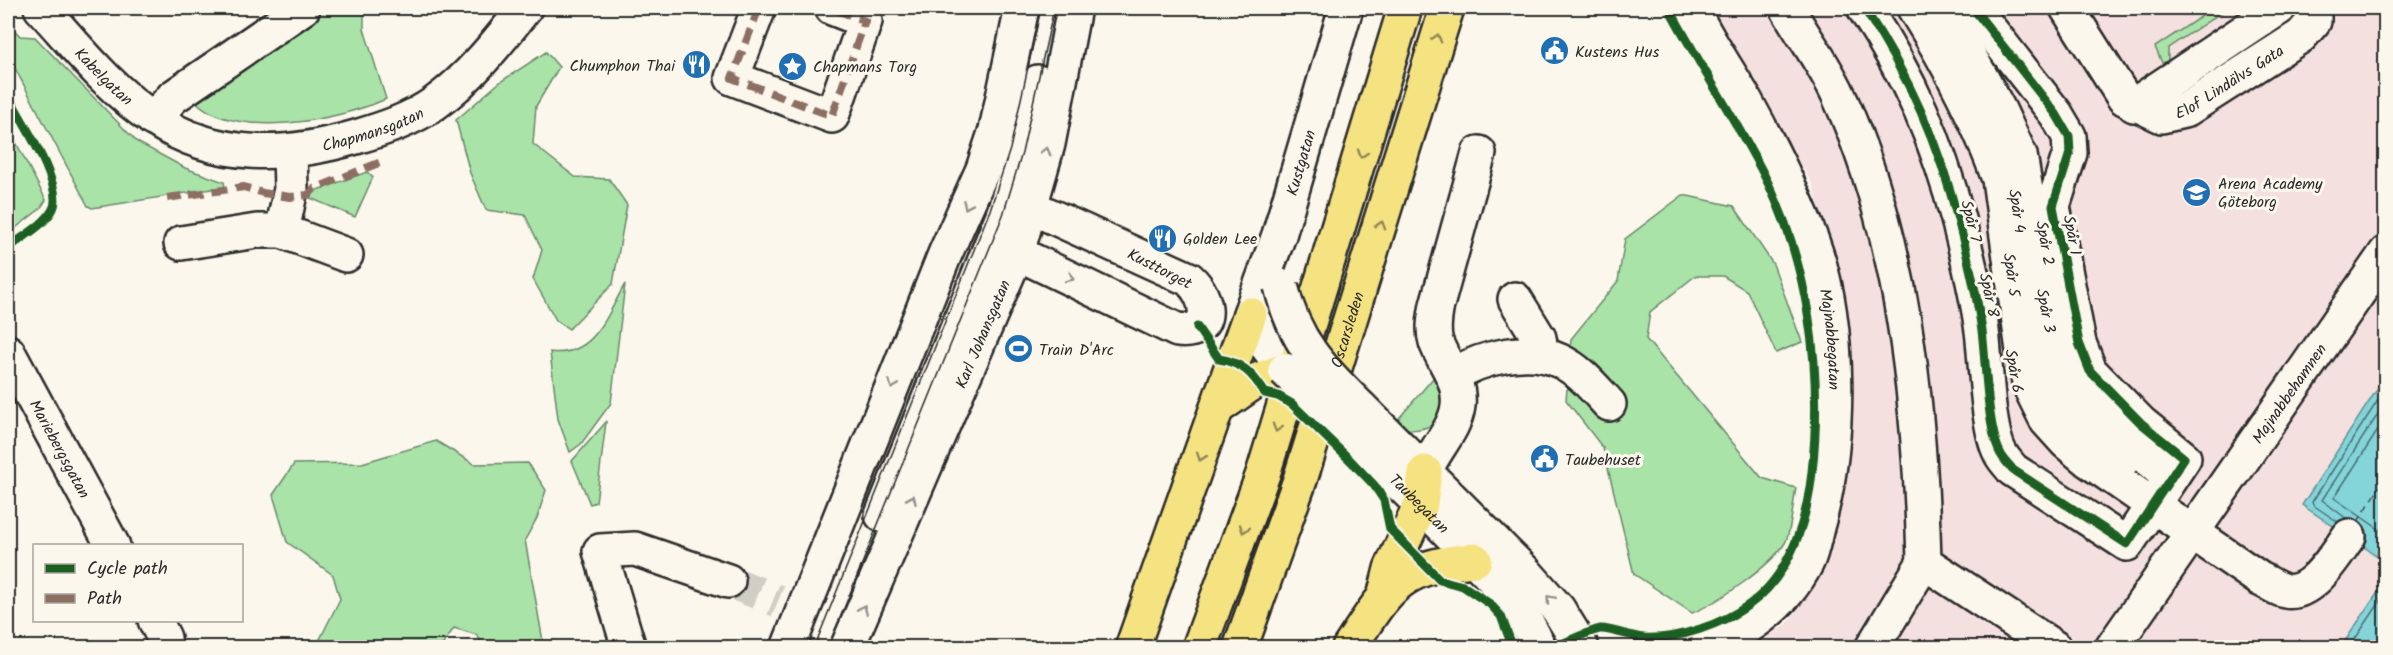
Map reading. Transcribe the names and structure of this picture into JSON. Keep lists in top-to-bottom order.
{
  "streets": {
    "highway": ["Oscarsleden"],
    "street": [
      "Kabelgatan",
      "Elof Lindälvs Gata",
      "Chapmansgatan",
      "Kustgatan",
      "Spår 4",
      "Spår 7",
      "Spår 1",
      "Spår 2",
      "Kusttorget",
      "Spår 5",
      "Spår 8",
      "Spår 3",
      "Karl Johansgatan",
      "Majnabbegatan",
      "Spår 6",
      "Majnabbehamnen",
      "Mariebergsgatan",
      "Taubegatan"
    ]
  },
  "crossings": [
    ["Kabelgatan", "Chapmansgatan"],
    ["Kustgatan", "Taubegatan"],
    ["Spår 4", "Spår 7"],
    ["Spår 4", "Spår 1"],
    ["Spår 4", "Spår 2"],
    ["Spår 4", "Spår 5"],
    ["Spår 4", "Spår 8"],
    ["Spår 4", "Spår 3"],
    ["Spår 4", "Spår 6"],
    ["Spår 7", "Spår 1"],
    ["Spår 7", "Spår 2"],
    ["Spår 7", "Spår 5"],
    ["Spår 7", "Spår 8"],
    ["Spår 7", "Spår 3"],
    ["Spår 7", "Spår 6"],
    ["Spår 1", "Spår 2"],
    ["Spår 1", "Spår 5"],
    ["Spår 1", "Spår 8"],
    ["Spår 1", "Spår 3"],
    ["Spår 1", "Spår 6"],
    ["Spår 2", "Spår 5"],
    ["Spår 2", "Spår 8"],
    ["Spår 2", "Spår 3"],
    ["Spår 2", "Spår 6"],
    ["Kusttorget", "Karl Johansgatan"],
    ["Spår 5", "Spår 8"],
    ["Spår 5", "Spår 3"],
    ["Spår 5", "Spår 6"],
    ["Spår 8", "Spår 3"],
    ["Spår 8", "Spår 6"],
    ["Spår 3", "Spår 6"]
  ],
  "places": {
    "public building": ["Kustens Hus", "Taubehuset"],
    "restaurant": ["Chumphon Thai", "Golden Lee"],
    "place": ["Chapmans Torg"],
    "school or university": ["Arena Academy Göteborg"],
    "sports": ["Train D'Arc"]
  },
  "legend": ["Cycle path", "Path"]
}
